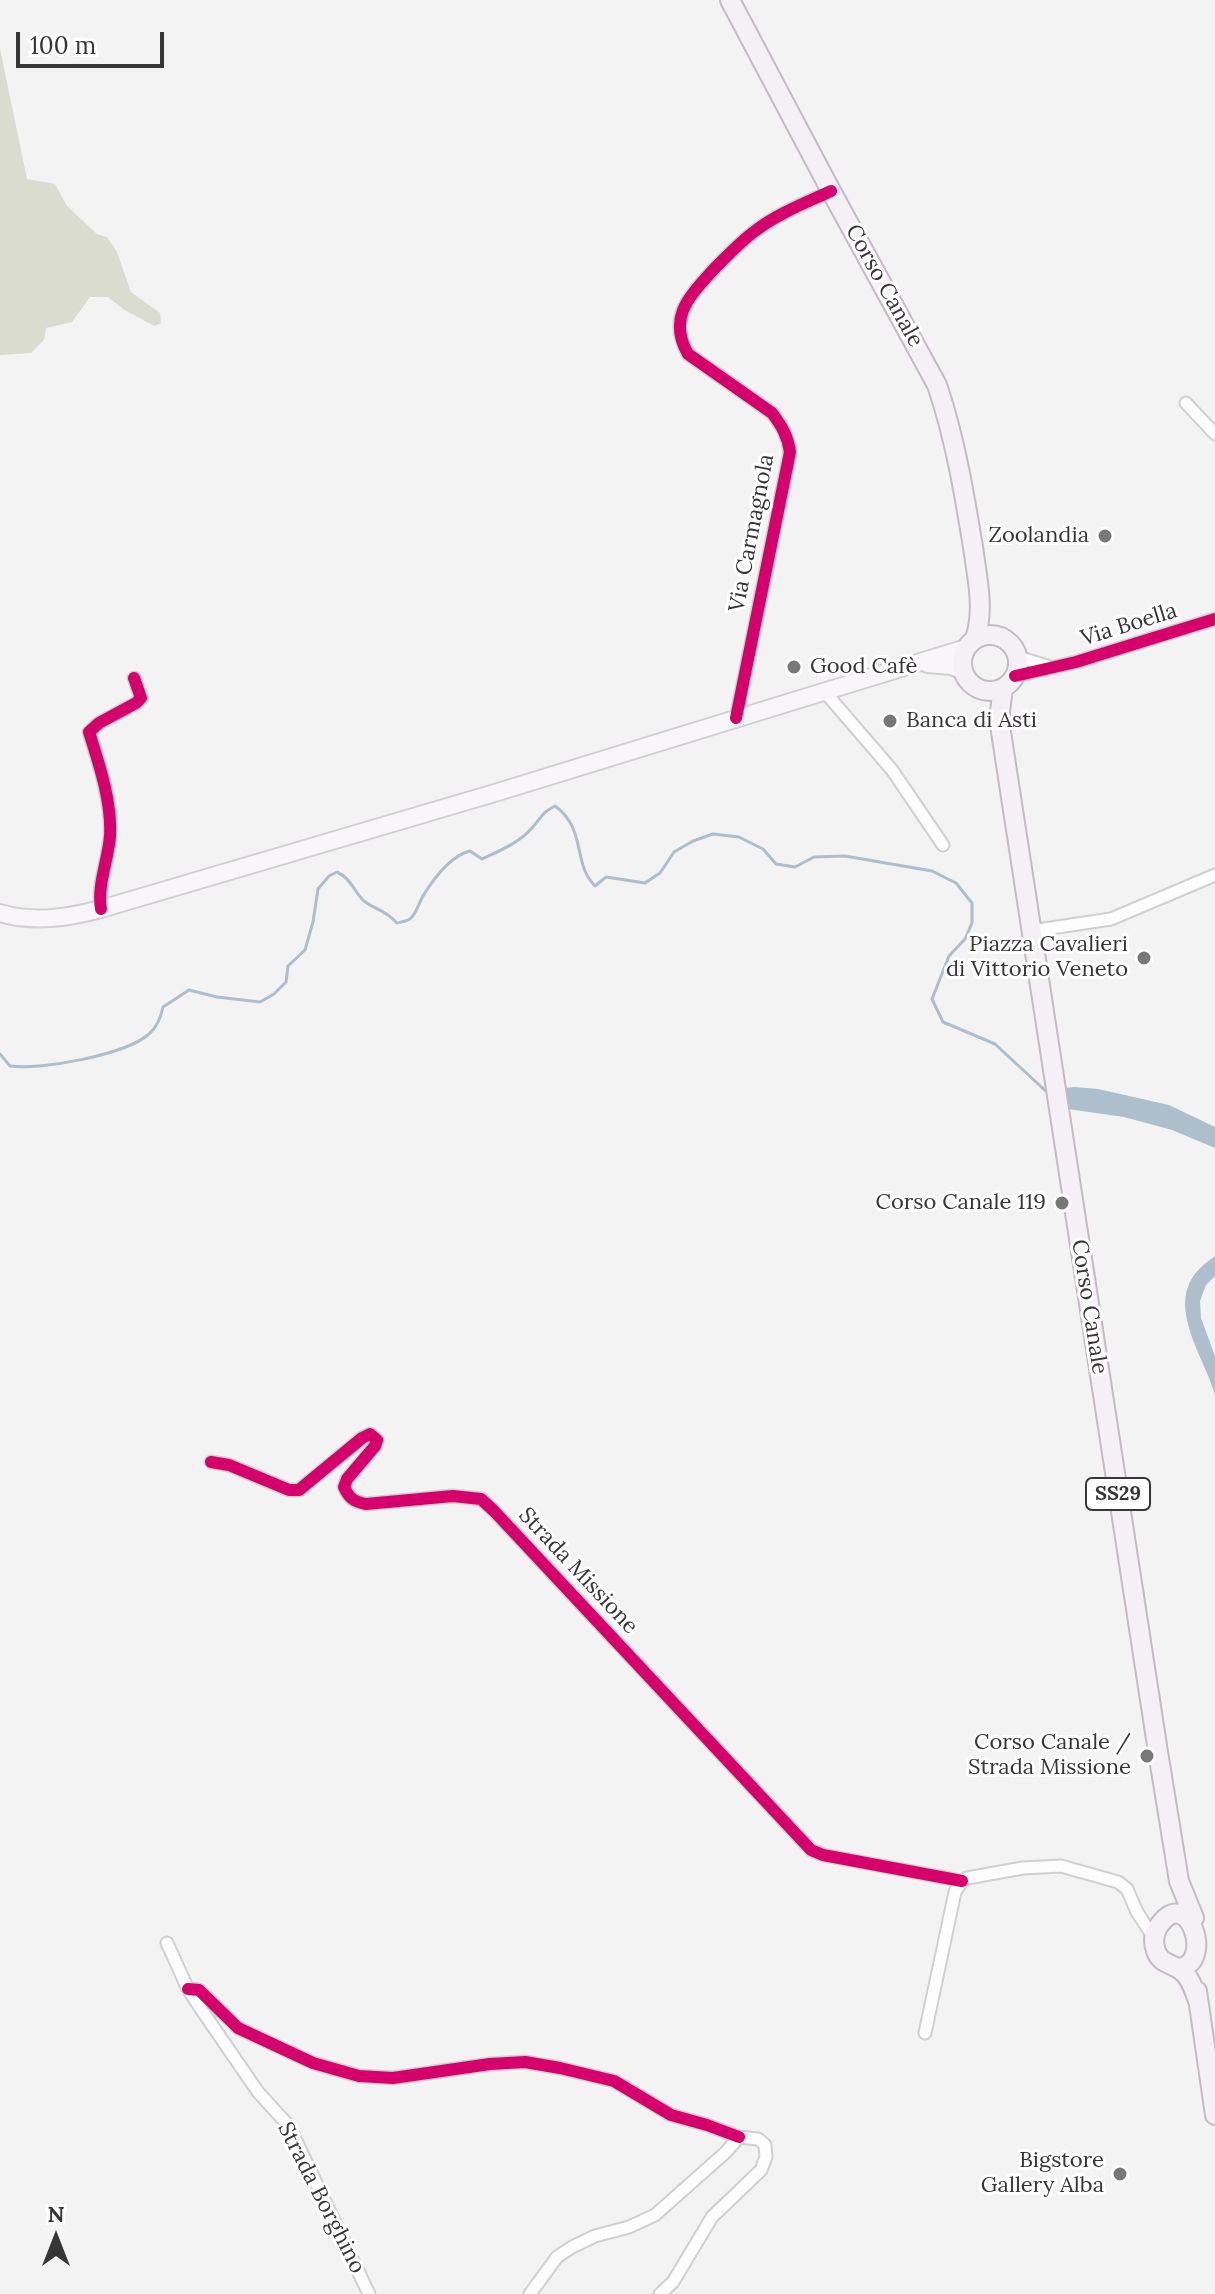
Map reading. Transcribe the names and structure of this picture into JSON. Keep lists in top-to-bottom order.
{
  "streets": {
    "main road": ["Corso Canale", "SS29"],
    "street": [
      "Via Carmagnola",
      "Via Boella",
      "Strada Missione",
      "Strada Borghino"
    ]
  },
  "crossings": [
    ["Corso Canale", "Via Carmagnola"],
    ["Corso Canale", "Via Boella"],
    ["Corso Canale", "Strada Missione"]
  ],
  "places": [
    "Zoolandia",
    "Good Cafè",
    "Banca di Asti",
    "Piazza Cavalieri di Vittorio Veneto",
    "Corso Canale 119",
    "Corso Canale / Strada Missione",
    "Bigstore Gallery Alba"
  ],
  "scale_bar": "100 m",
  "north": "top"
}
